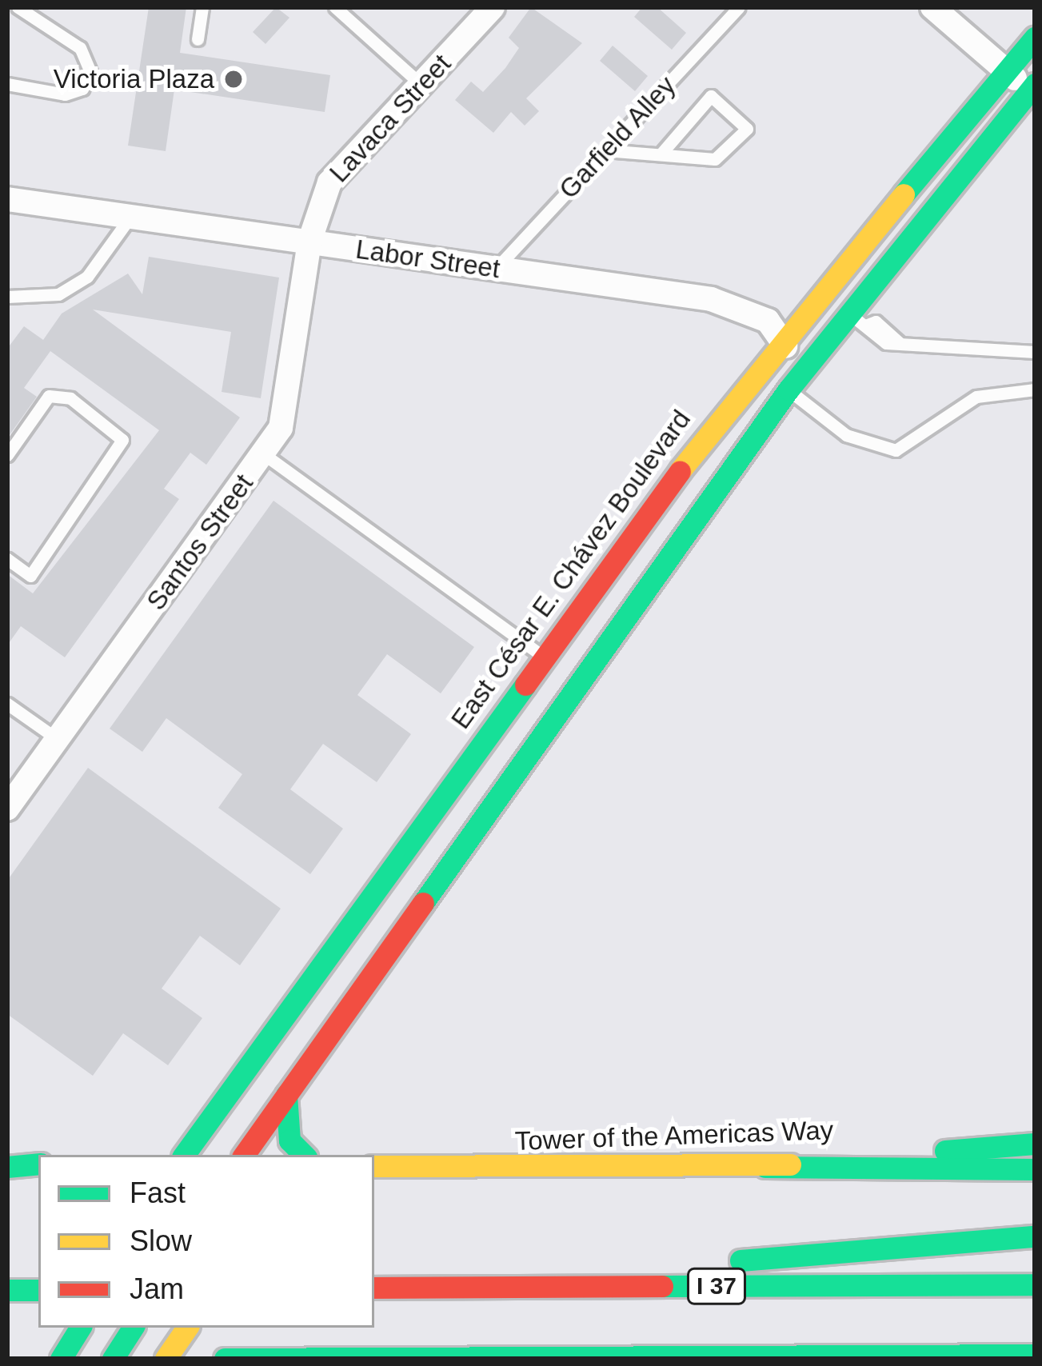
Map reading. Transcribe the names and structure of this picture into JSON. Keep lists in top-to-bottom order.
{
  "streets": {
    "main road": ["East César E. Chávez Boulevard", "Tower of the Americas Way", "I 37"],
    "street": ["Lavaca Street", "Labor Street", "Santos Street"],
    "lane": ["Garfield Alley"]
  },
  "crossings": [
    ["Lavaca Street", "Labor Street"],
    ["Lavaca Street", "Santos Street"],
    ["Garfield Alley", "Labor Street"],
    ["Labor Street", "Santos Street"],
    ["Labor Street", "East César E. Chávez Boulevard"]
  ],
  "places": ["Victoria Plaza"],
  "legend": ["Fast", "Slow", "Jam"]
}
